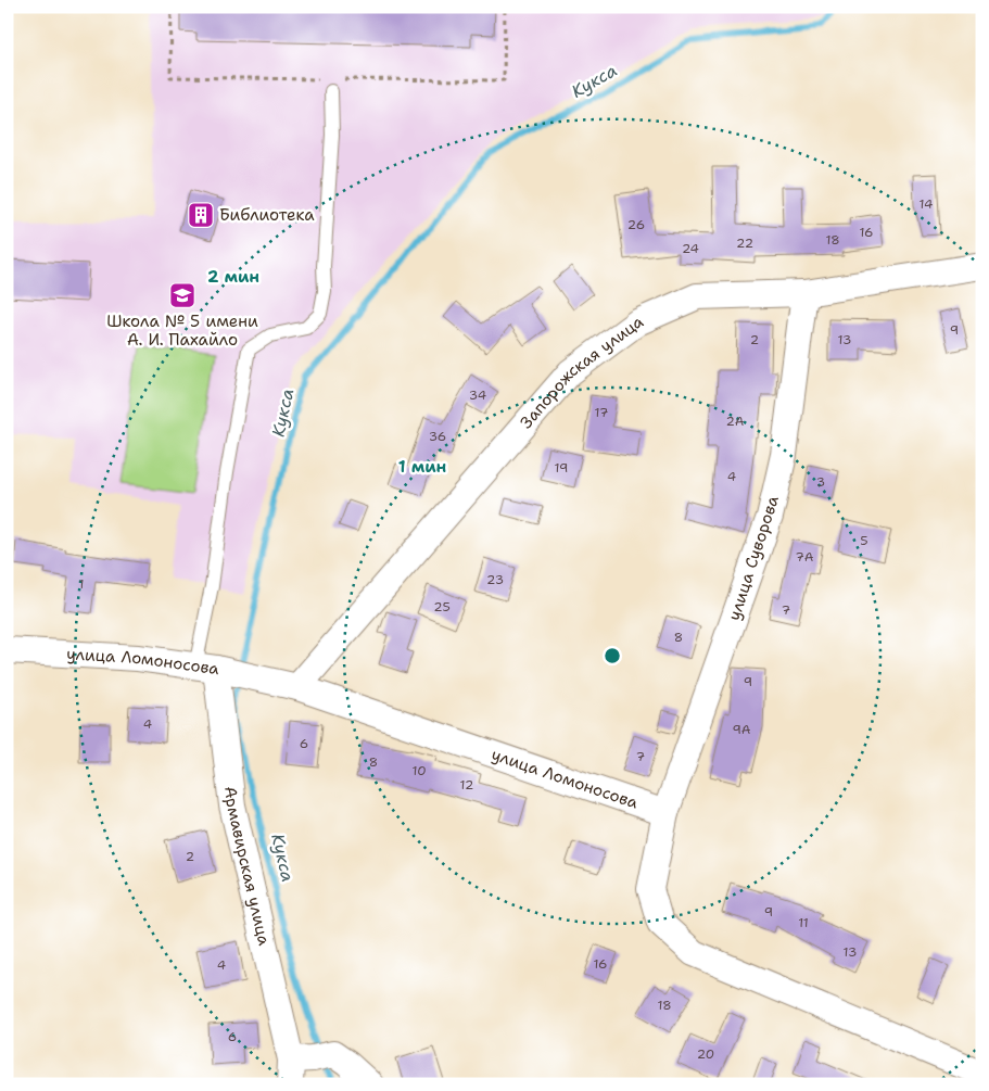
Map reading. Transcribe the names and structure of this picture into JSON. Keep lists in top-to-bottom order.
{
  "streets": {
    "street": [
      "Запорожская улица",
      "улица Суворова",
      "улица Ломоносова",
      "Армавирская улица"
    ]
  },
  "crossings": [
    ["Запорожская улица", "улица Суворова"],
    ["Запорожская улица", "улица Ломоносова"],
    ["улица Суворова", "улица Ломоносова"],
    ["улица Ломоносова", "Армавирская улица"]
  ],
  "water": ["Кукса"],
  "places": {
    "building": ["Библиотека"],
    "school or university": ["Школа № 5 имени А. И. Пахайло"]
  },
  "house_numbers": [
    "14",
    "26",
    "16",
    "18",
    "22",
    "24",
    "9",
    "2",
    "13",
    "34",
    "17",
    "2А",
    "36",
    "19",
    "4",
    "3",
    "5",
    "7А",
    "23",
    "1",
    "25",
    "7",
    "8",
    "9",
    "4",
    "9А",
    "6",
    "7",
    "8",
    "10",
    "12",
    "2",
    "9",
    "11",
    "13",
    "16",
    "4",
    "18",
    "6",
    "20"
  ],
  "rings": ["2 мин", "1 мин"]
}
